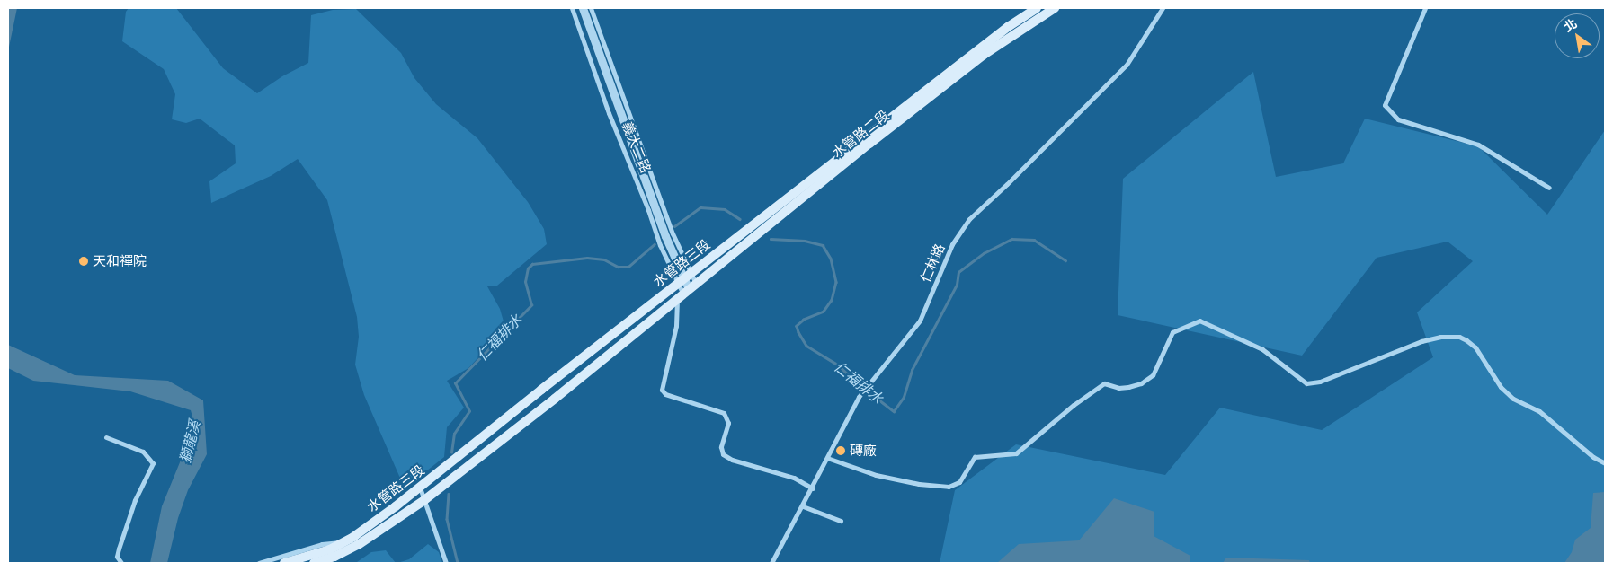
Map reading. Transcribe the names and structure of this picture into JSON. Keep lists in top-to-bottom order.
{
  "streets": {
    "main road": ["水管路二段", "水管路三段"],
    "street": ["義大二路", "仁林路"]
  },
  "crossings": [
    ["水管路二段", "義大二路"],
    ["水管路二段", "水管路三段"],
    ["義大二路", "水管路三段"]
  ],
  "water": ["仁福排水", "獅龍溪"],
  "places": ["天和禪院", "磚廠"],
  "north": "top left"
}
